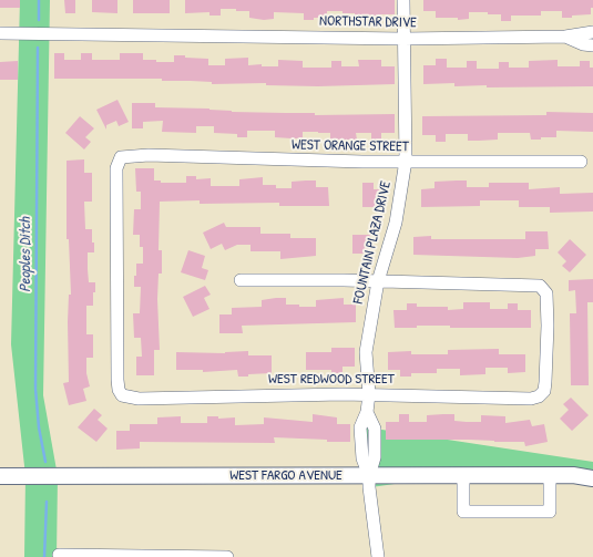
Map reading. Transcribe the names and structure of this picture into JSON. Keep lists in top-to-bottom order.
{
  "streets": {
    "main road": ["WEST FARGO AVENUE"],
    "street": [
      "NORTHSTAR DRIVE",
      "WEST ORANGE STREET",
      "FOUNTAIN PLAZA DRIVE",
      "WEST REDWOOD STREET"
    ]
  },
  "crossings": [
    ["NORTHSTAR DRIVE", "FOUNTAIN PLAZA DRIVE"],
    ["WEST ORANGE STREET", "FOUNTAIN PLAZA DRIVE"],
    ["WEST ORANGE STREET", "WEST REDWOOD STREET"],
    ["FOUNTAIN PLAZA DRIVE", "WEST REDWOOD STREET"],
    ["FOUNTAIN PLAZA DRIVE", "WEST FARGO AVENUE"]
  ],
  "water": ["Peoples Ditch"]
}
